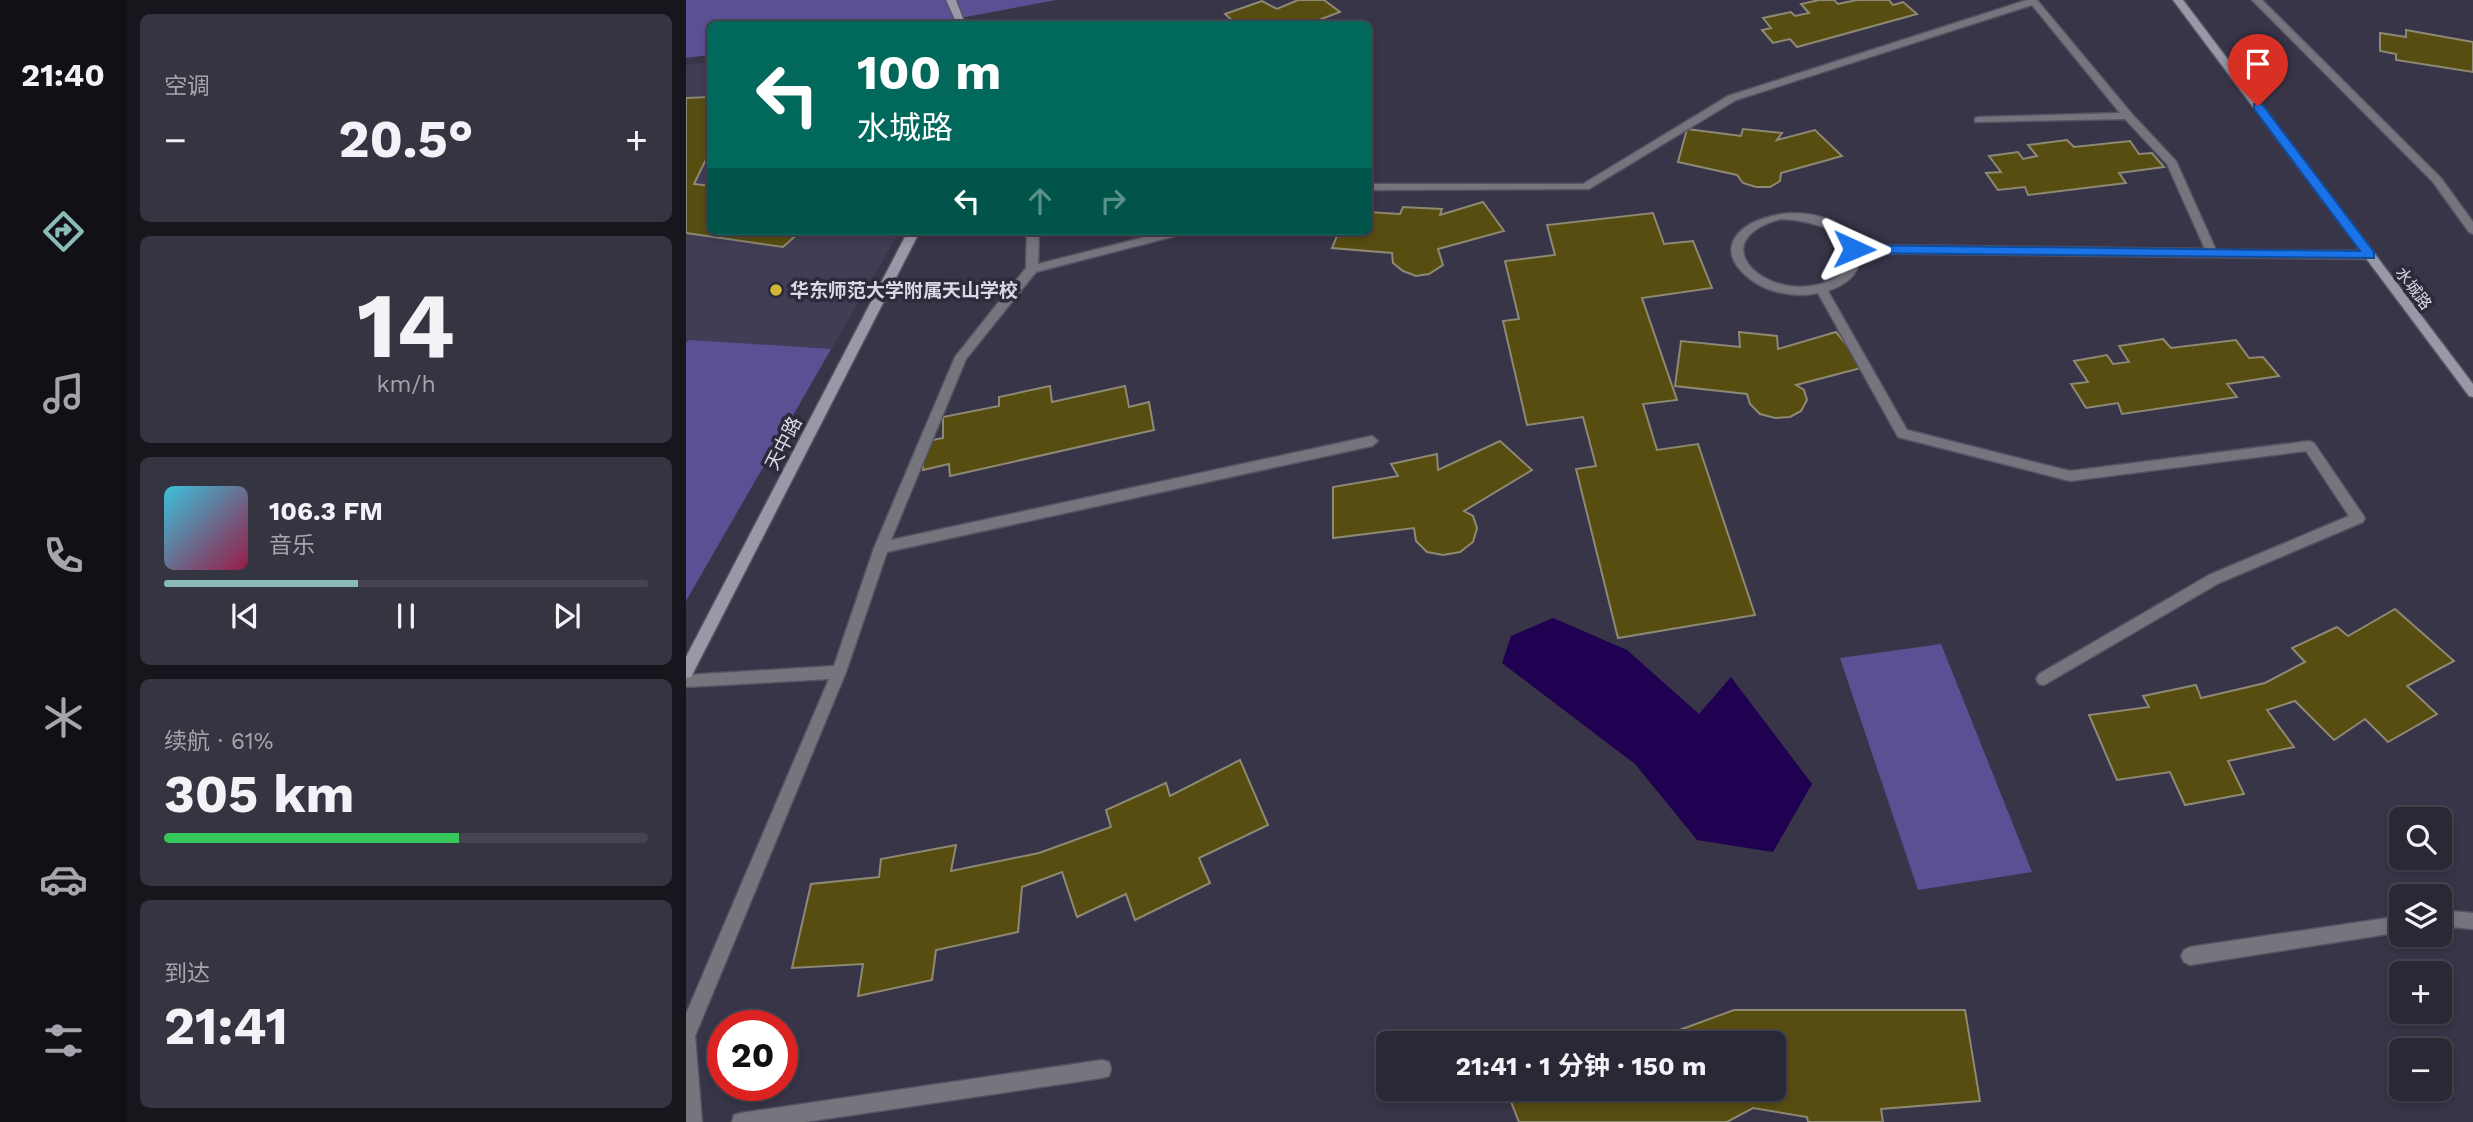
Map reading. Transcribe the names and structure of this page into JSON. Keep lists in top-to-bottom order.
{
  "streets": {
    "street": ["水城路", "天中路"]
  },
  "places": ["华东师范大学附属天山学校"],
  "page": {
    "tabs": "21:40",
    "tile": [
      "空调",
      ["14", "km/h"],
      ["续航 · 61%", "305 km"],
      ["到达", "21:41"]
    ],
    "turn": ["100 m", "水城路"],
    "heat": ["−", "20.5°", "+"],
    "song": ["106.3 FM", "音乐"],
    "map_buttons": ["+", "−"],
    "limit": "20",
    "trip": "21:41 · 1 分钟 · 150 m"
  }
}
